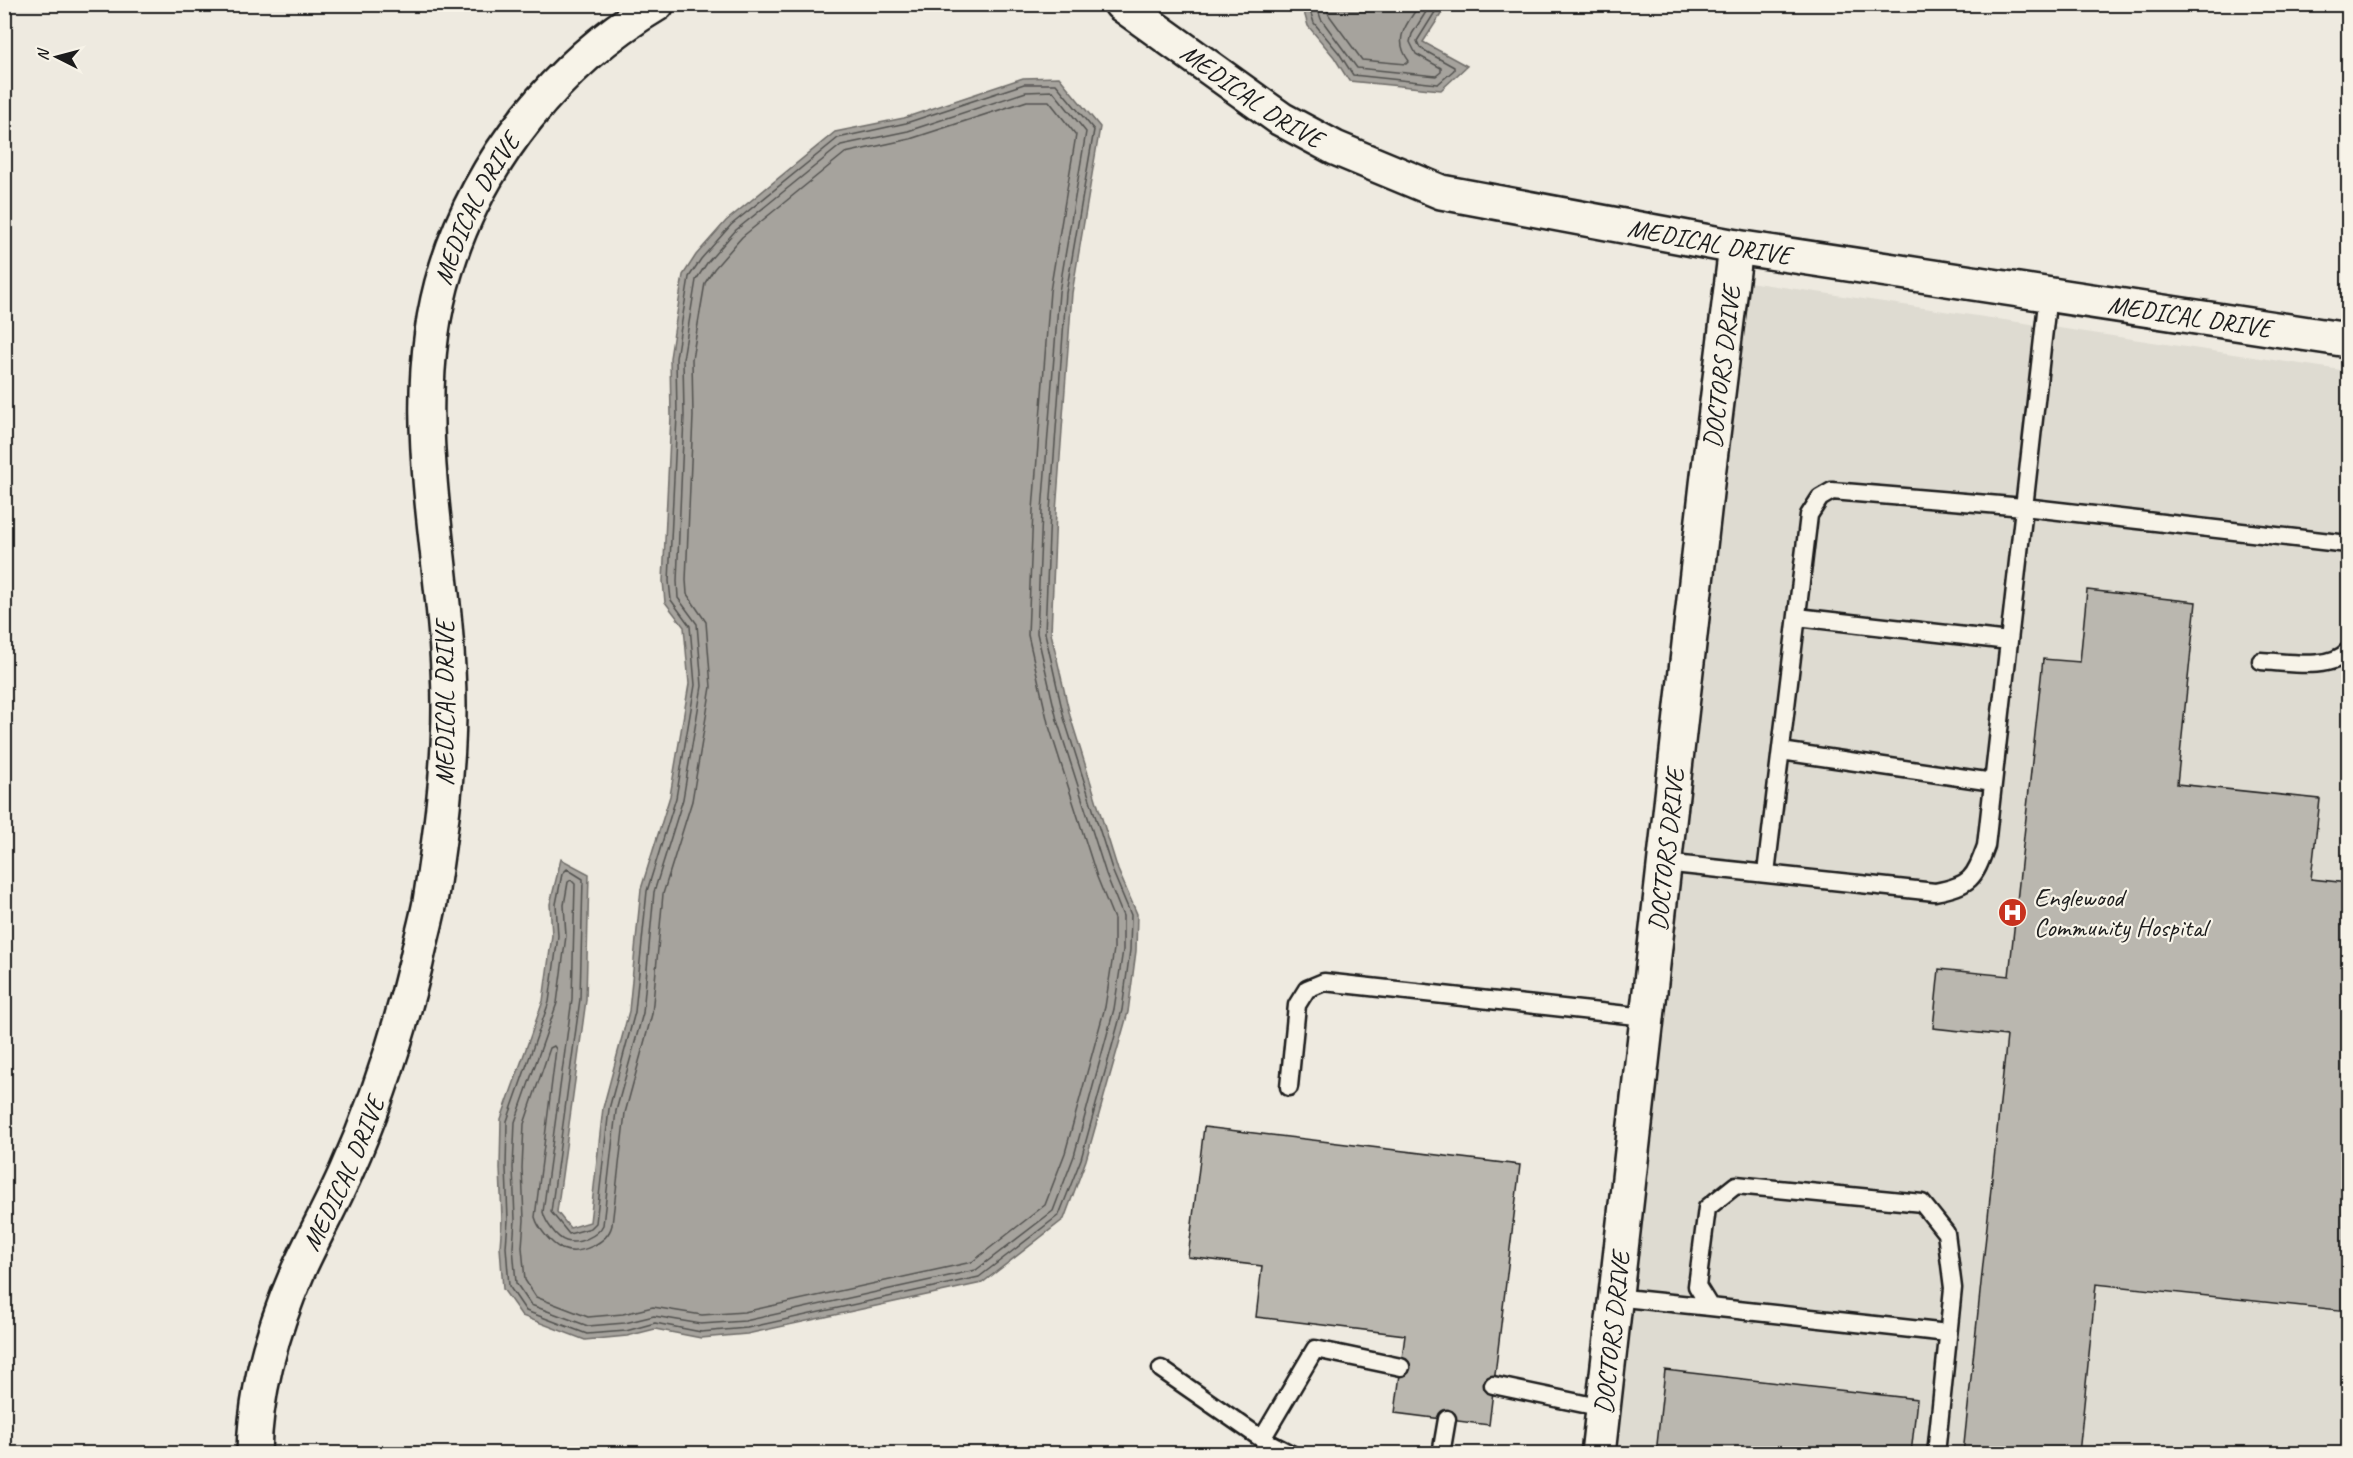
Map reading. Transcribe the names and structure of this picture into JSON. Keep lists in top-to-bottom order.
{
  "streets": {
    "street": ["MEDICAL DRIVE", "DOCTORS DRIVE"]
  },
  "crossings": [
    ["MEDICAL DRIVE", "DOCTORS DRIVE"]
  ],
  "places": {
    "hospital": ["Englewood Community Hospital"]
  },
  "north": "left"
}
